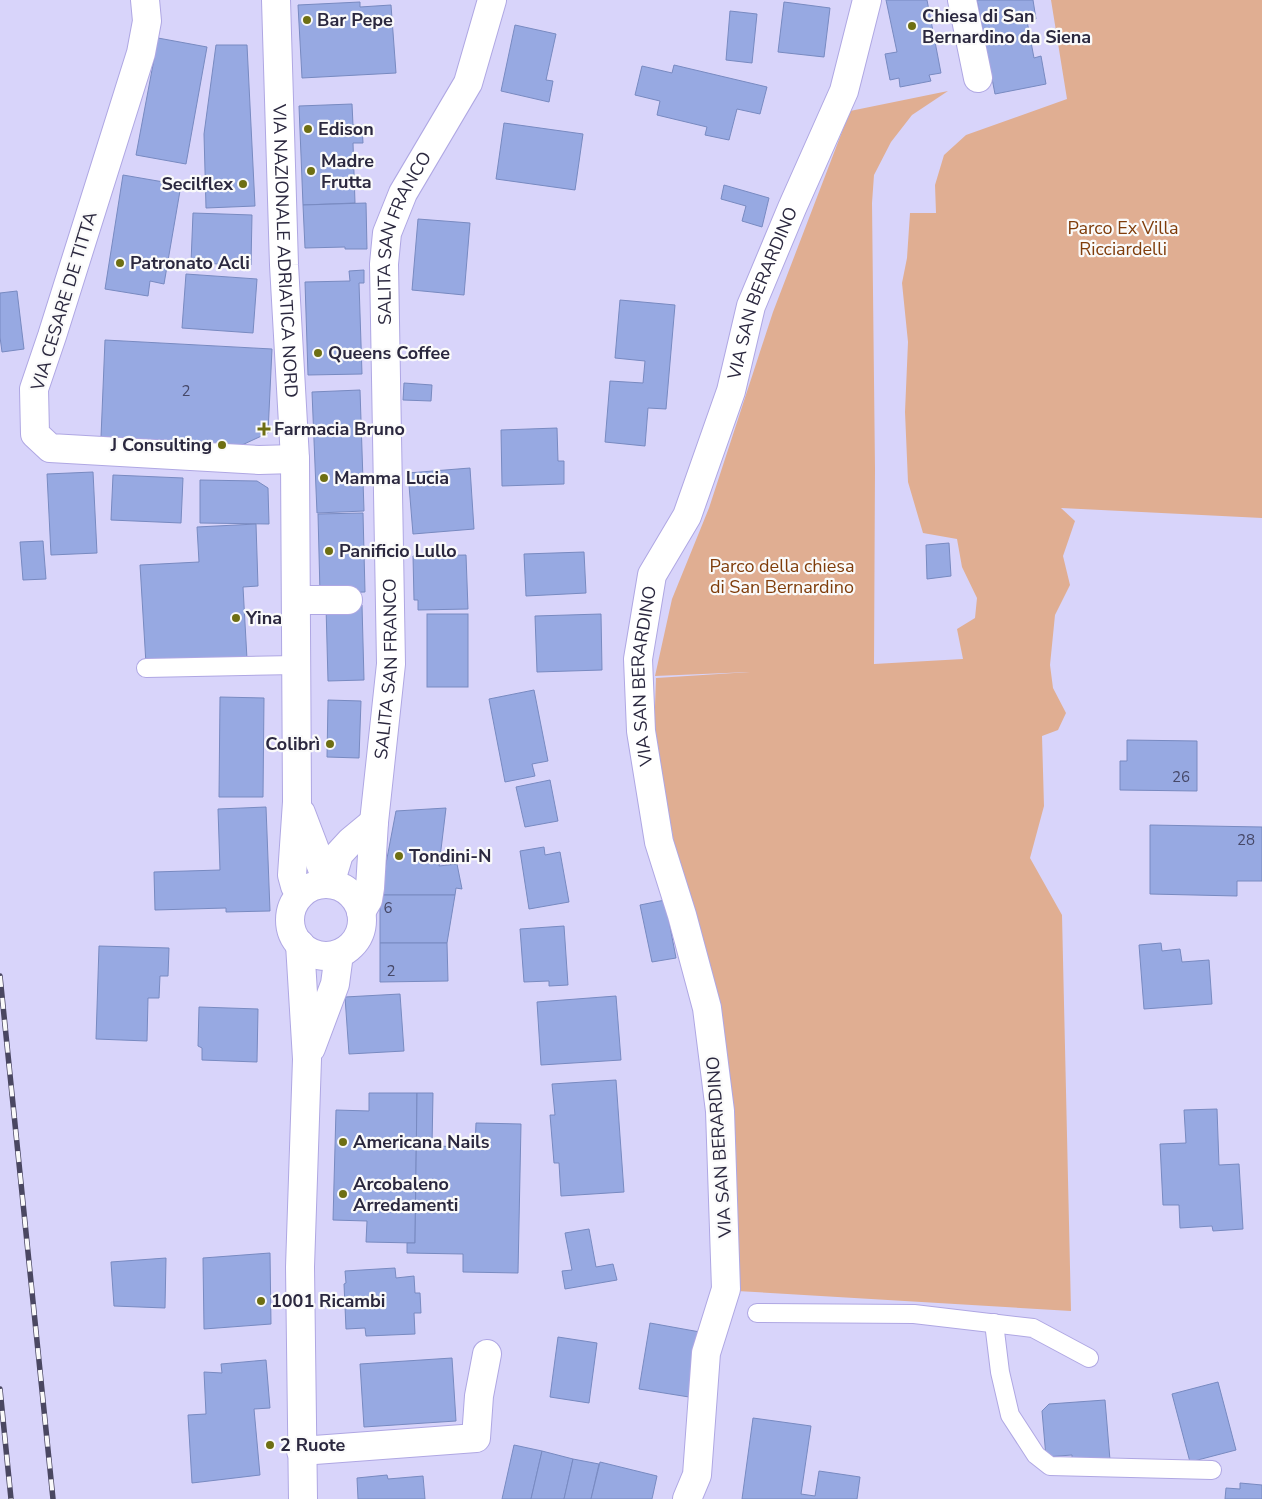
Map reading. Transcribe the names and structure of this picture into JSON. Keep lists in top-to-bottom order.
{
  "streets": {
    "main road": [
      "SALITA SAN FRANCO",
      "VIA NAZIONALE ADRIATICA NORD",
      "VIA SAN BERARDINO",
      "VIA CESARE DE TITTA"
    ]
  },
  "crossings": [
    ["SALITA SAN FRANCO", "VIA NAZIONALE ADRIATICA NORD"],
    ["VIA NAZIONALE ADRIATICA NORD", "VIA CESARE DE TITTA"]
  ],
  "parks": ["Parco Ex Villa Ricciardelli", "Parco della chiesa di San Bernardino"],
  "places": {
    "other": [
      "Bar Pepe",
      "Chiesa di San Bernardino da Siena",
      "Edison",
      "Madre Frutta",
      "Secilflex",
      "Patronato Acli",
      "Queens Coffee",
      "J Consulting",
      "Mamma Lucia",
      "Panificio Lullo",
      "Yina",
      "Colibrì",
      "Tondini-N",
      "Americana Nails",
      "Arcobaleno Arredamenti",
      "1001 Ricambi",
      "2 Ruote"
    ],
    "health": ["Farmacia Bruno"]
  },
  "house_numbers": [
    "2",
    "26",
    "28",
    "6",
    "2"
  ]
}
